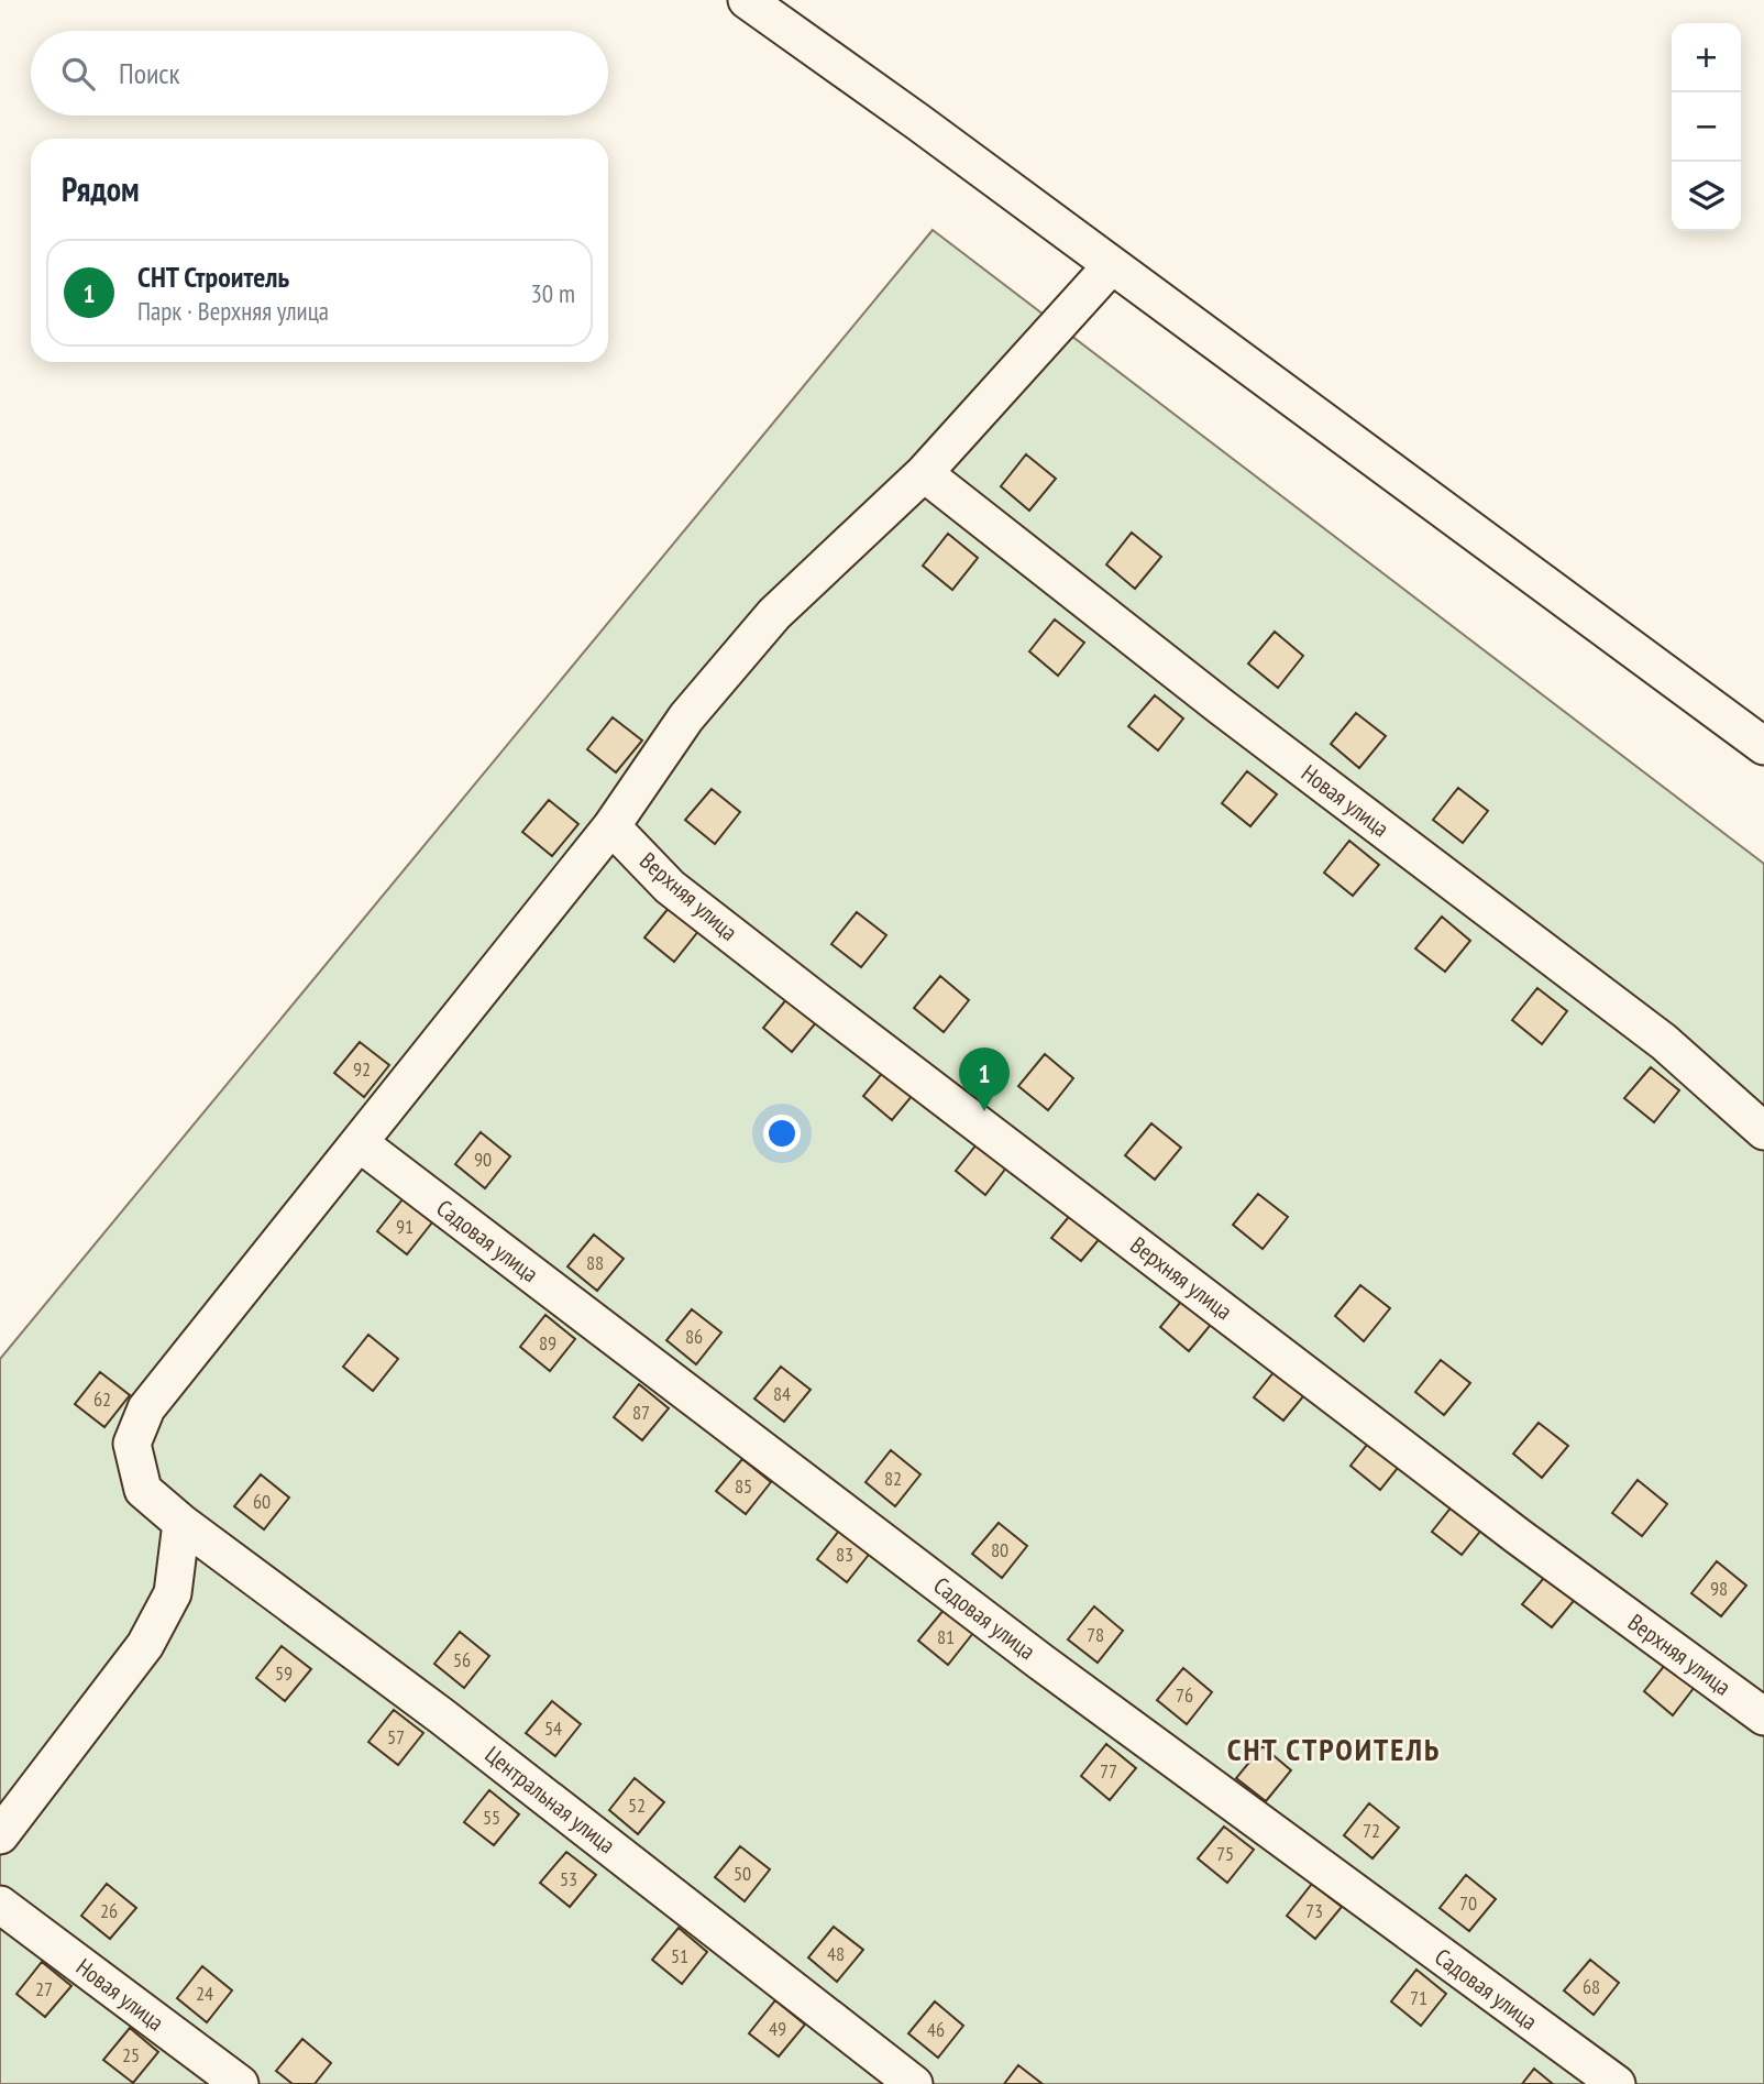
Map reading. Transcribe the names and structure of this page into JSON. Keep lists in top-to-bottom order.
{
  "streets": {
    "street": [
      "Новая улица",
      "Верхняя улица",
      "Садовая улица",
      "Центральная улица"
    ]
  },
  "crossings": [
    ["Новая улица", "Центральная улица"],
    ["Верхняя улица", "Центральная улица"],
    ["Садовая улица", "Центральная улица"]
  ],
  "districts": ["СНТ СТРОИТЕЛЬ"],
  "house_numbers": [
    "92",
    "90",
    "91",
    "88",
    "86",
    "89",
    "84",
    "62",
    "87",
    "82",
    "85",
    "60",
    "80",
    "83",
    "98",
    "78",
    "81",
    "56",
    "59",
    "76",
    "54",
    "57",
    "77",
    "52",
    "55",
    "72",
    "75",
    "50",
    "53",
    "70",
    "26",
    "73",
    "48",
    "51",
    "68",
    "27",
    "24",
    "71",
    "49",
    "46",
    "25"
  ],
  "page": {
    "map_buttons": ["+", "−"],
    "search": "Поиск",
    "heading": "Рядом",
    "list": [
      {
        "mark": "1",
        "name": "СНТ Строитель",
        "note": "Парк · Верхняя улица",
        "value": "30 m"
      }
    ],
    "pins": "1"
  }
}
